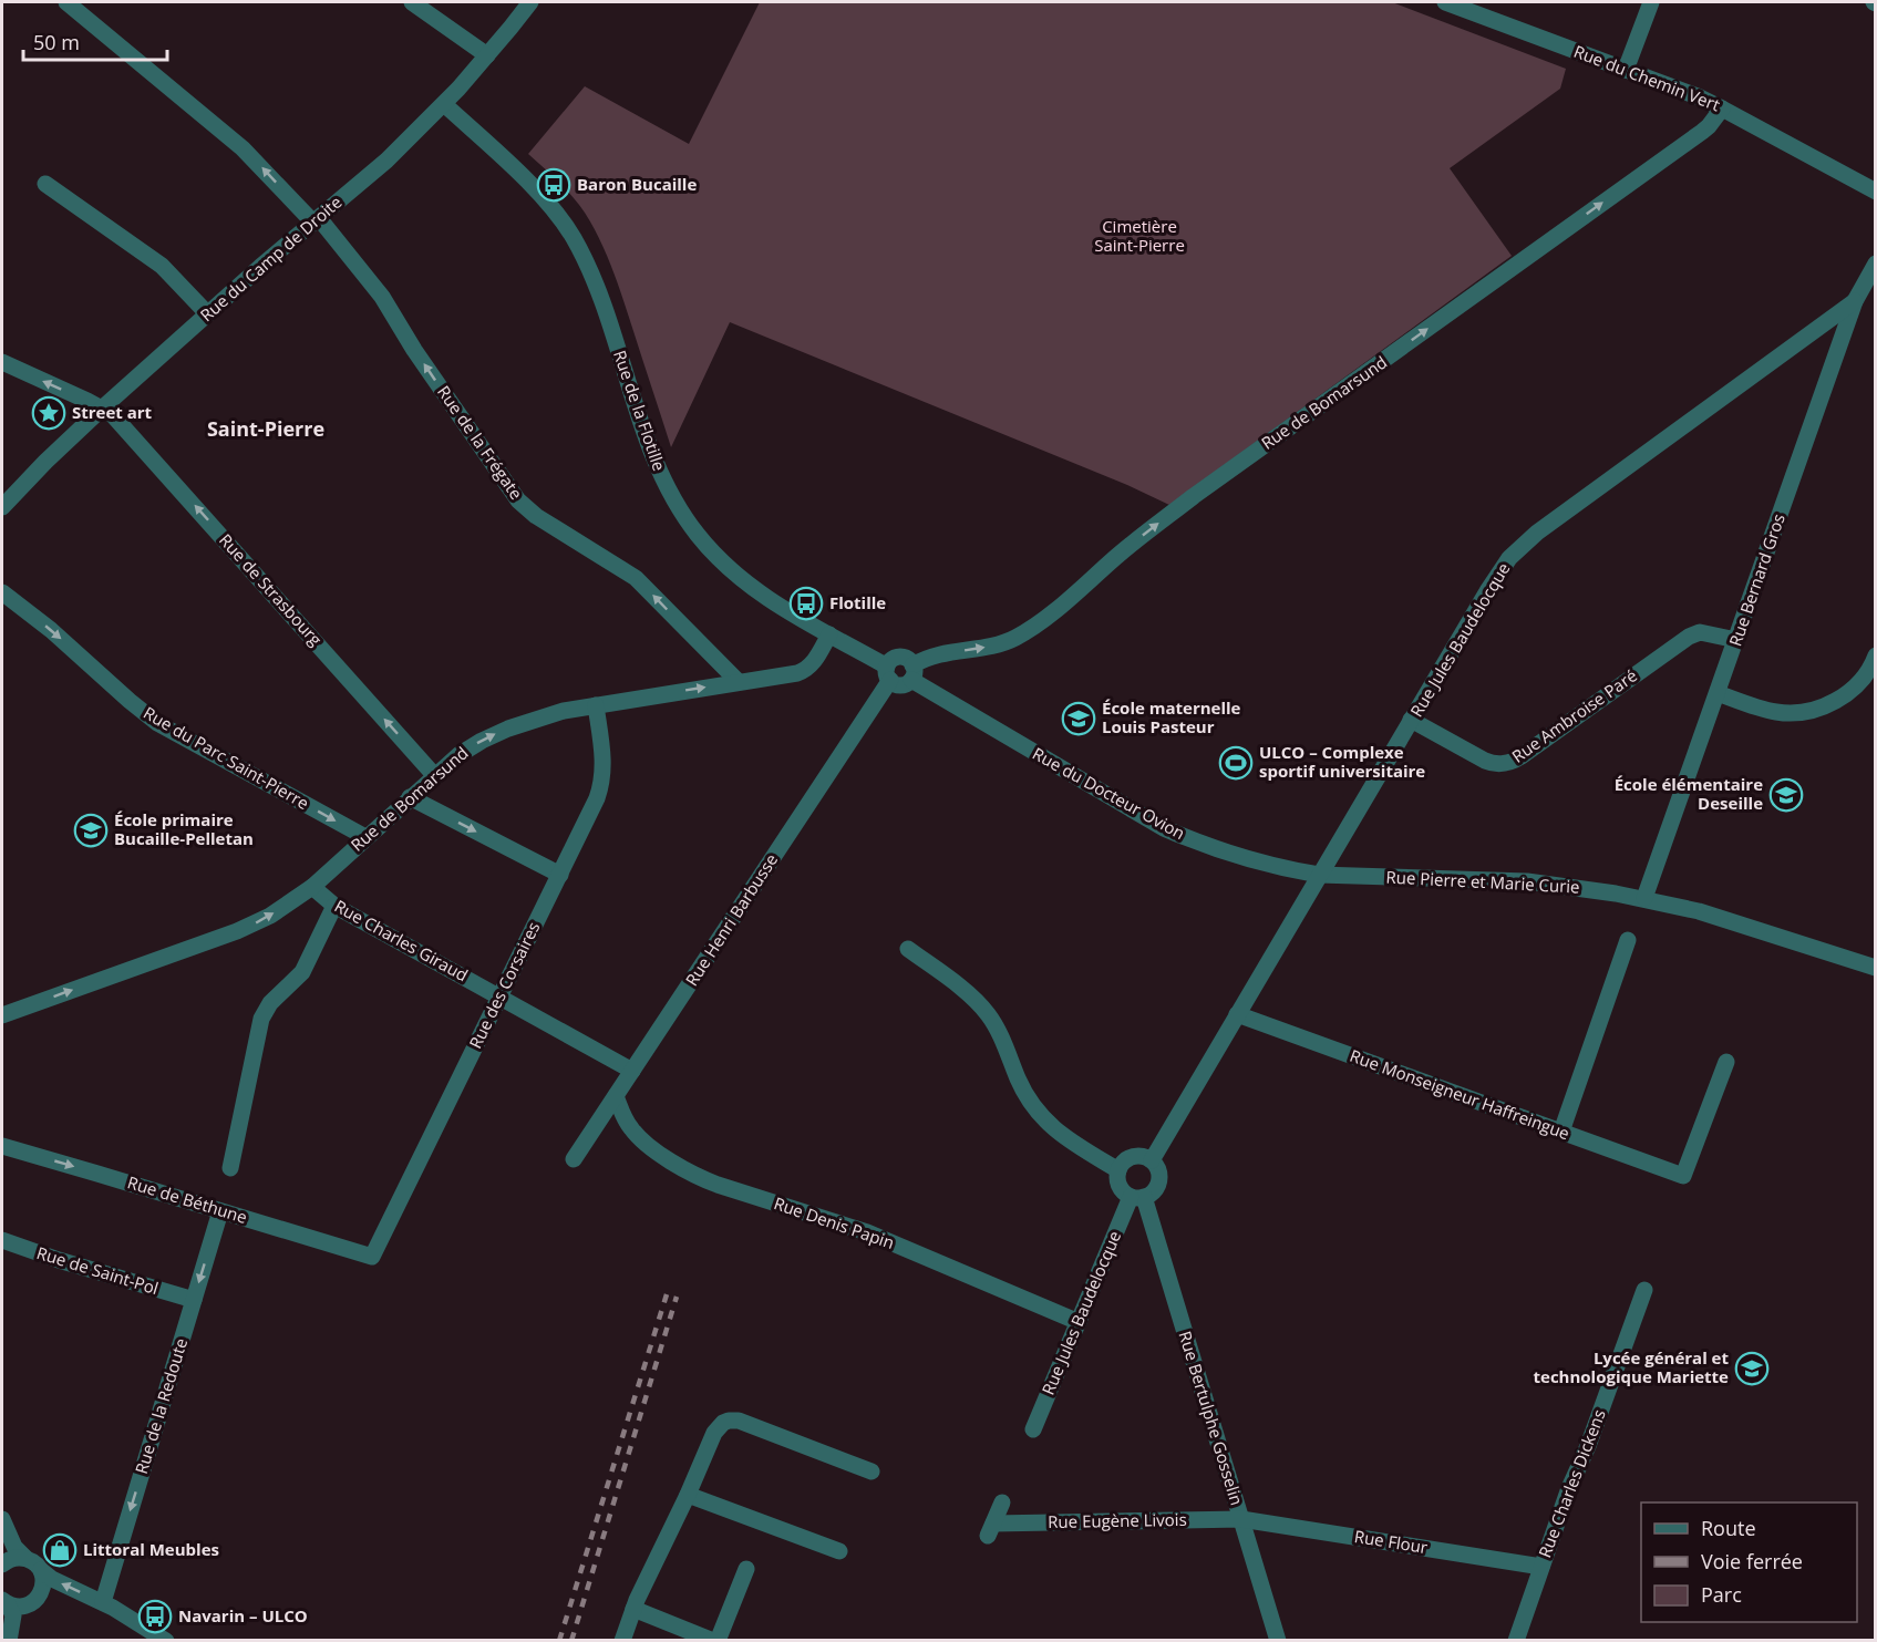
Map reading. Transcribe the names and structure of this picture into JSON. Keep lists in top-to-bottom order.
{
  "streets": {
    "street": [
      "Rue du Chemin Vert",
      "Rue du Camp de Droite",
      "Rue de Bomarsund",
      "Rue de la Flotille",
      "Rue de la Frégate",
      "Rue Bernard Gros",
      "Rue de Strasbourg",
      "Rue Jules Baudelocque",
      "Rue Ambroise Paré",
      "Rue du Parc Saint-Pierre",
      "Rue du Docteur Ovion",
      "Rue Pierre et Marie Curie",
      "Rue Henri Barbusse",
      "Rue Charles Giraud",
      "Rue des Corsaires",
      "Rue Monseigneur Haffreingue",
      "Rue de Béthune",
      "Rue Denis Papin",
      "Rue de Saint-Pol",
      "Rue de la Redoute",
      "Rue Bertulphe Gosselin",
      "Rue Charles Dickens",
      "Rue Eugène Livois",
      "Rue Flour"
    ]
  },
  "crossings": [
    ["Rue du Chemin Vert", "Rue de Bomarsund"],
    ["Rue du Camp de Droite", "Rue de la Flotille"],
    ["Rue du Camp de Droite", "Rue de la Frégate"],
    ["Rue du Camp de Droite", "Rue de Strasbourg"],
    ["Rue de Bomarsund", "Rue de la Flotille"],
    ["Rue de Bomarsund", "Rue de la Frégate"],
    ["Rue de Bomarsund", "Rue de Strasbourg"],
    ["Rue de Bomarsund", "Rue du Parc Saint-Pierre"],
    ["Rue de Bomarsund", "Rue du Docteur Ovion"],
    ["Rue de Bomarsund", "Rue Henri Barbusse"],
    ["Rue de Bomarsund", "Rue Charles Giraud"],
    ["Rue de Bomarsund", "Rue des Corsaires"],
    ["Rue de la Flotille", "Rue du Docteur Ovion"],
    ["Rue de la Flotille", "Rue Henri Barbusse"],
    ["Rue Bernard Gros", "Rue Jules Baudelocque"],
    ["Rue Bernard Gros", "Rue Ambroise Paré"],
    ["Rue Bernard Gros", "Rue Pierre et Marie Curie"],
    ["Rue Jules Baudelocque", "Rue Ambroise Paré"],
    ["Rue Jules Baudelocque", "Rue du Docteur Ovion"],
    ["Rue Jules Baudelocque", "Rue Pierre et Marie Curie"],
    ["Rue Jules Baudelocque", "Rue Monseigneur Haffreingue"],
    ["Rue Jules Baudelocque", "Rue Denis Papin"],
    ["Rue Jules Baudelocque", "Rue Bertulphe Gosselin"],
    ["Rue du Docteur Ovion", "Rue Pierre et Marie Curie"],
    ["Rue du Docteur Ovion", "Rue Henri Barbusse"],
    ["Rue Henri Barbusse", "Rue Charles Giraud"],
    ["Rue Henri Barbusse", "Rue Denis Papin"],
    ["Rue Charles Giraud", "Rue des Corsaires"],
    ["Rue des Corsaires", "Rue de Béthune"],
    ["Rue de Béthune", "Rue de la Redoute"],
    ["Rue de Saint-Pol", "Rue de la Redoute"],
    ["Rue Bertulphe Gosselin", "Rue Eugène Livois"],
    ["Rue Bertulphe Gosselin", "Rue Flour"],
    ["Rue Charles Dickens", "Rue Flour"],
    ["Rue Eugène Livois", "Rue Flour"]
  ],
  "one_way": [
    "Rue de Bomarsund",
    "Rue de la Frégate",
    "Rue de Strasbourg",
    "Rue du Parc Saint-Pierre",
    "Rue de Béthune",
    "Rue de la Redoute"
  ],
  "districts": ["Saint-Pierre"],
  "parks": ["Cimetière Saint-Pierre"],
  "places": {
    "bus stop": ["Baron Bucaille", "Flotille", "Navarin – ULCO"],
    "place": ["Street art"],
    "school or university": [
      "École maternelle Louis Pasteur",
      "École élémentaire Deseille",
      "École primaire Bucaille-Pelletan",
      "Lycée général et technologique Mariette"
    ],
    "sports": ["ULCO – Complexe sportif universitaire"],
    "shop": ["Littoral Meubles"]
  },
  "legend": ["Route", "Voie ferrée", "Parc"],
  "scale_bar": "50 m"
}
